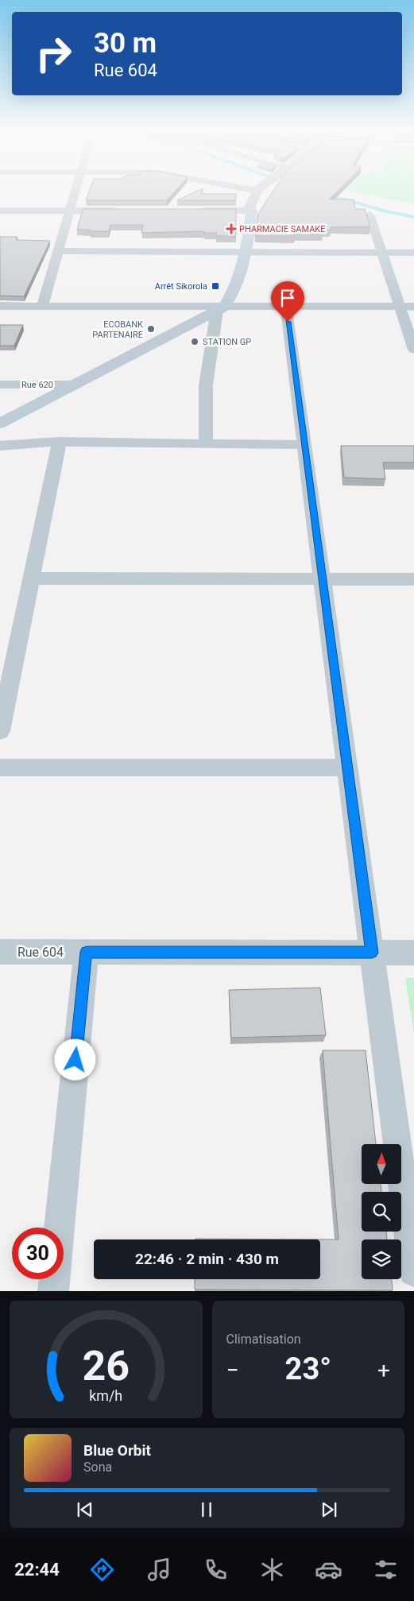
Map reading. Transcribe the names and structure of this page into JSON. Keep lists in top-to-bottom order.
{
  "streets": {
    "street": ["Rue 620", "Rue 604"]
  },
  "places": {
    "health": ["PHARMACIE SAMAKE"],
    "transit": ["Arrêt Sikorola"],
    "other": ["ECOBANK PARTENAIRE", "STATION GP"]
  },
  "north": "top",
  "page": {
    "turn": ["30 m", "Rue 604"],
    "limit": "30",
    "trip": "22:46 · 2 min · 430 m",
    "tile": "Climatisation",
    "heat": ["−", "23°", "+"],
    "song": ["Blue Orbit", "Sona"],
    "tabs": "22:44",
    "gauge": ["26", "km/h"]
  }
}
